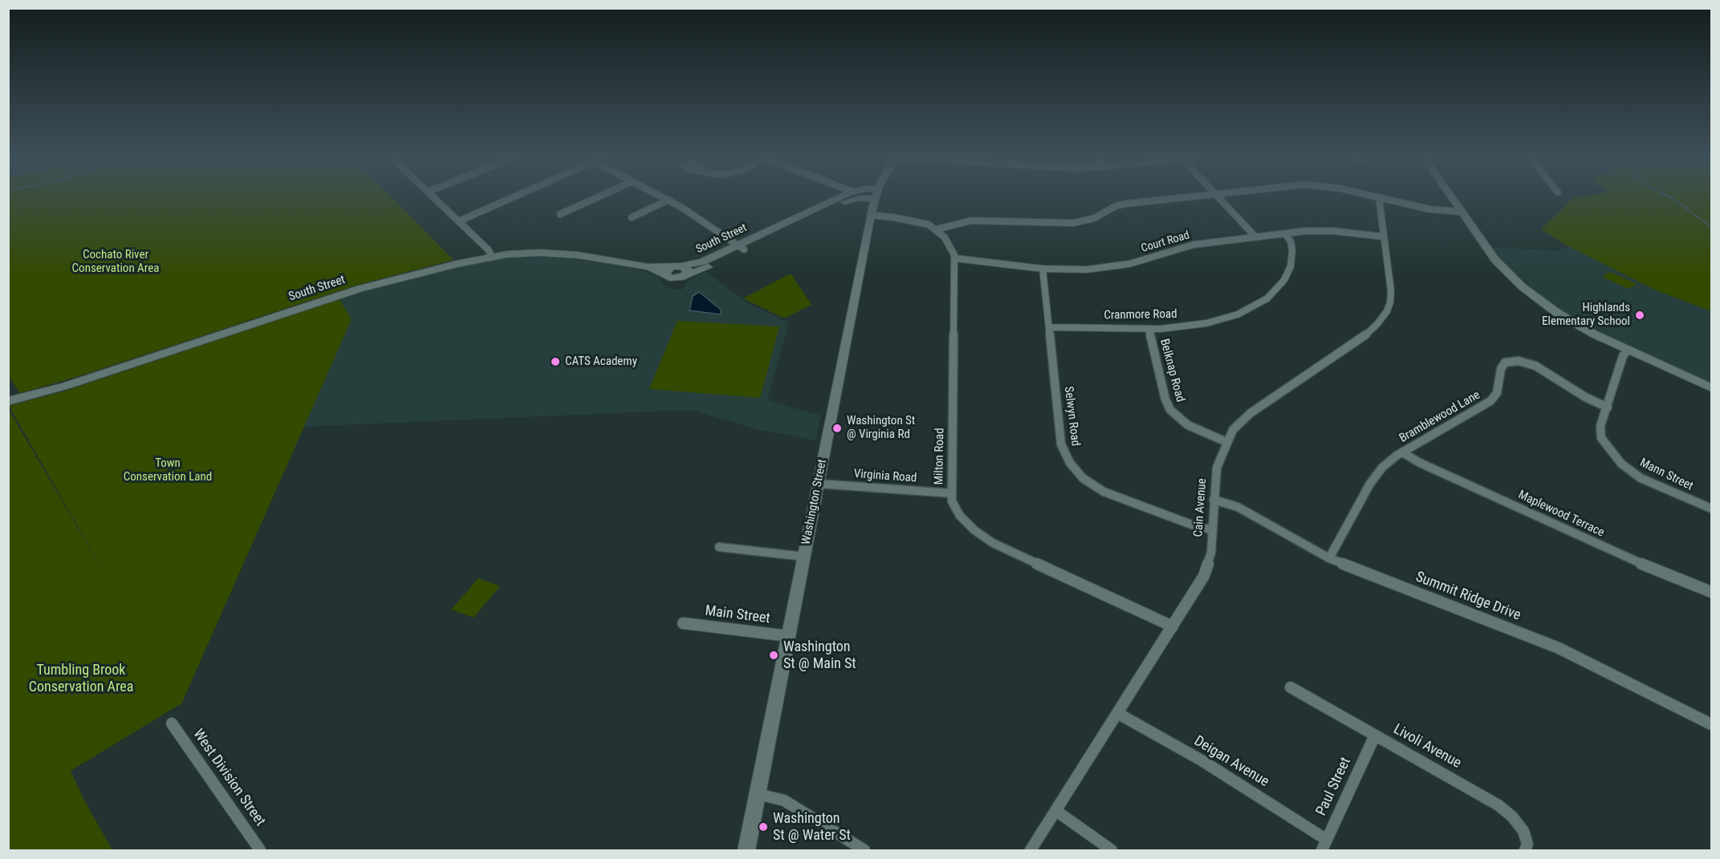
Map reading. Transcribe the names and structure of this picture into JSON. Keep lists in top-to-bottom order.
{
  "streets": {
    "main road": ["South Street", "Washington Street"],
    "street": [
      "Court Road",
      "Cranmore Road",
      "Belknap Road",
      "Selwyn Road",
      "Bramblewood Lane",
      "Milton Road",
      "Mann Street",
      "Virginia Road",
      "Cain Avenue",
      "Maplewood Terrace",
      "Summit Ridge Drive",
      "Main Street",
      "Livoli Avenue",
      "Deigan Avenue",
      "West Division Street",
      "Paul Street"
    ]
  },
  "crossings": [
    ["Court Road", "Cranmore Road"],
    ["Court Road", "Selwyn Road"],
    ["Court Road", "Milton Road"],
    ["Court Road", "Cain Avenue"],
    ["Cranmore Road", "Belknap Road"],
    ["Cranmore Road", "Selwyn Road"],
    ["Belknap Road", "Cain Avenue"],
    ["Selwyn Road", "Cain Avenue"],
    ["Bramblewood Lane", "Mann Street"],
    ["Bramblewood Lane", "Maplewood Terrace"],
    ["Bramblewood Lane", "Summit Ridge Drive"],
    ["Milton Road", "Virginia Road"],
    ["Milton Road", "Washington Street"],
    ["Milton Road", "Cain Avenue"],
    ["Virginia Road", "Washington Street"],
    ["Washington Street", "Main Street"],
    ["Cain Avenue", "Summit Ridge Drive"],
    ["Cain Avenue", "Deigan Avenue"],
    ["Livoli Avenue", "Paul Street"],
    ["Deigan Avenue", "Paul Street"]
  ],
  "parks": ["Cochato River Conservation Area", "Town Conservation Land", "Tumbling Brook Conservation Area"],
  "places": [
    "Highlands Elementary School",
    "CATS Academy",
    "Washington St @ Virginia Rd",
    "Washington St @ Main St",
    "Washington St @ Water St"
  ]
}
